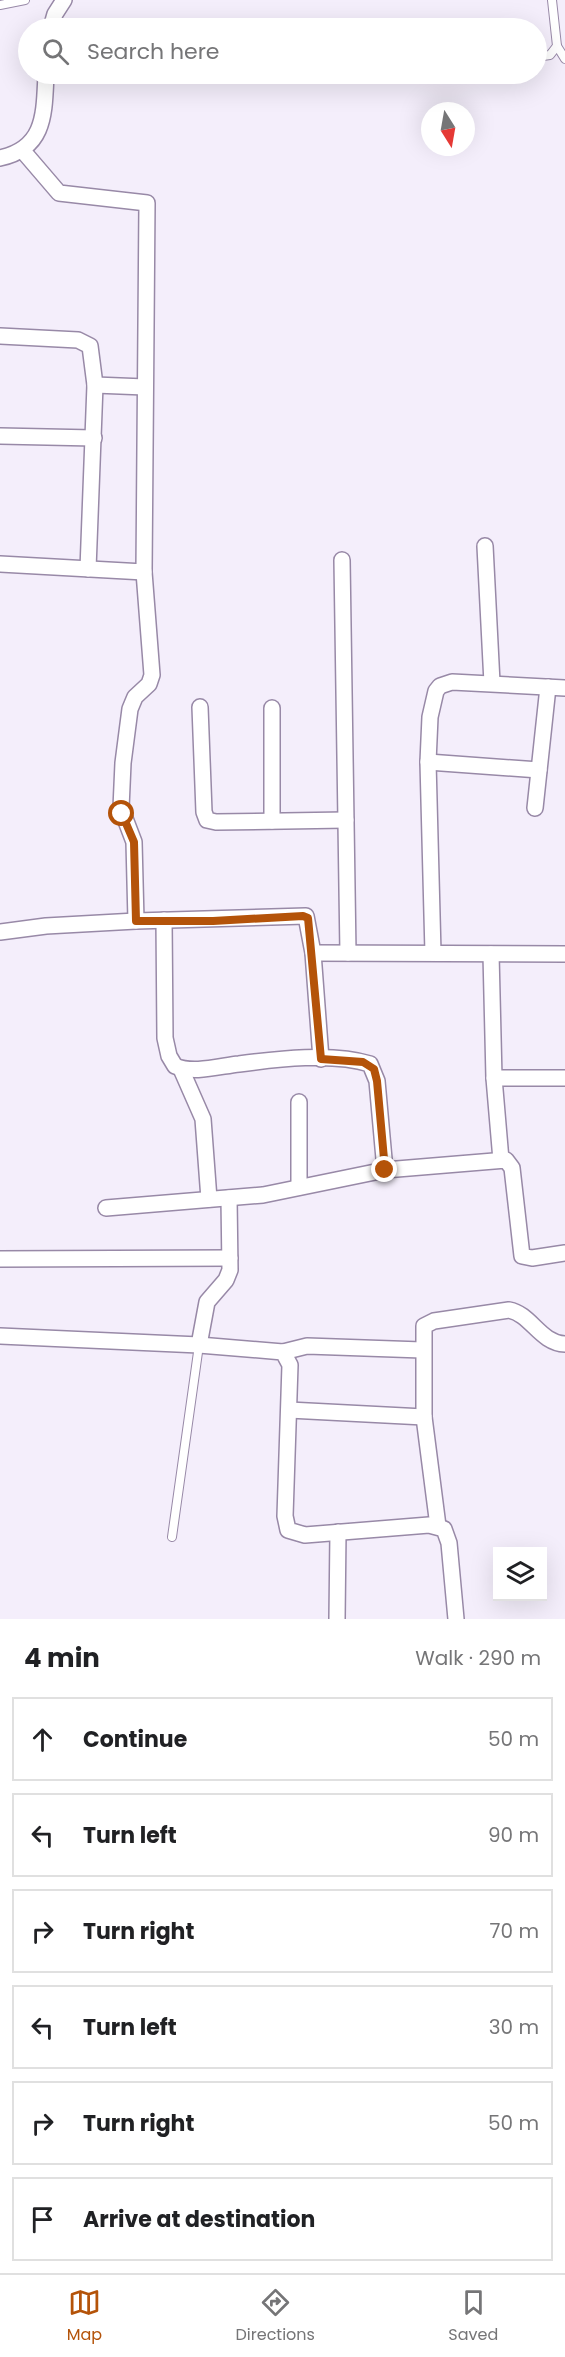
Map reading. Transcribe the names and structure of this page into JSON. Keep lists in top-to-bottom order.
{
  "north": "bottom",
  "page": {
    "search": "Search here",
    "heading": ["4 min", "Walk · 290 m"],
    "list": [
      ["Continue", "50 m"],
      ["Turn left", "90 m"],
      ["Turn right", "70 m"],
      ["Turn left", "30 m"],
      ["Turn right", "50 m"],
      "Arrive at destination"
    ],
    "nav": ["Map", "Directions", "Saved"]
  }
}
